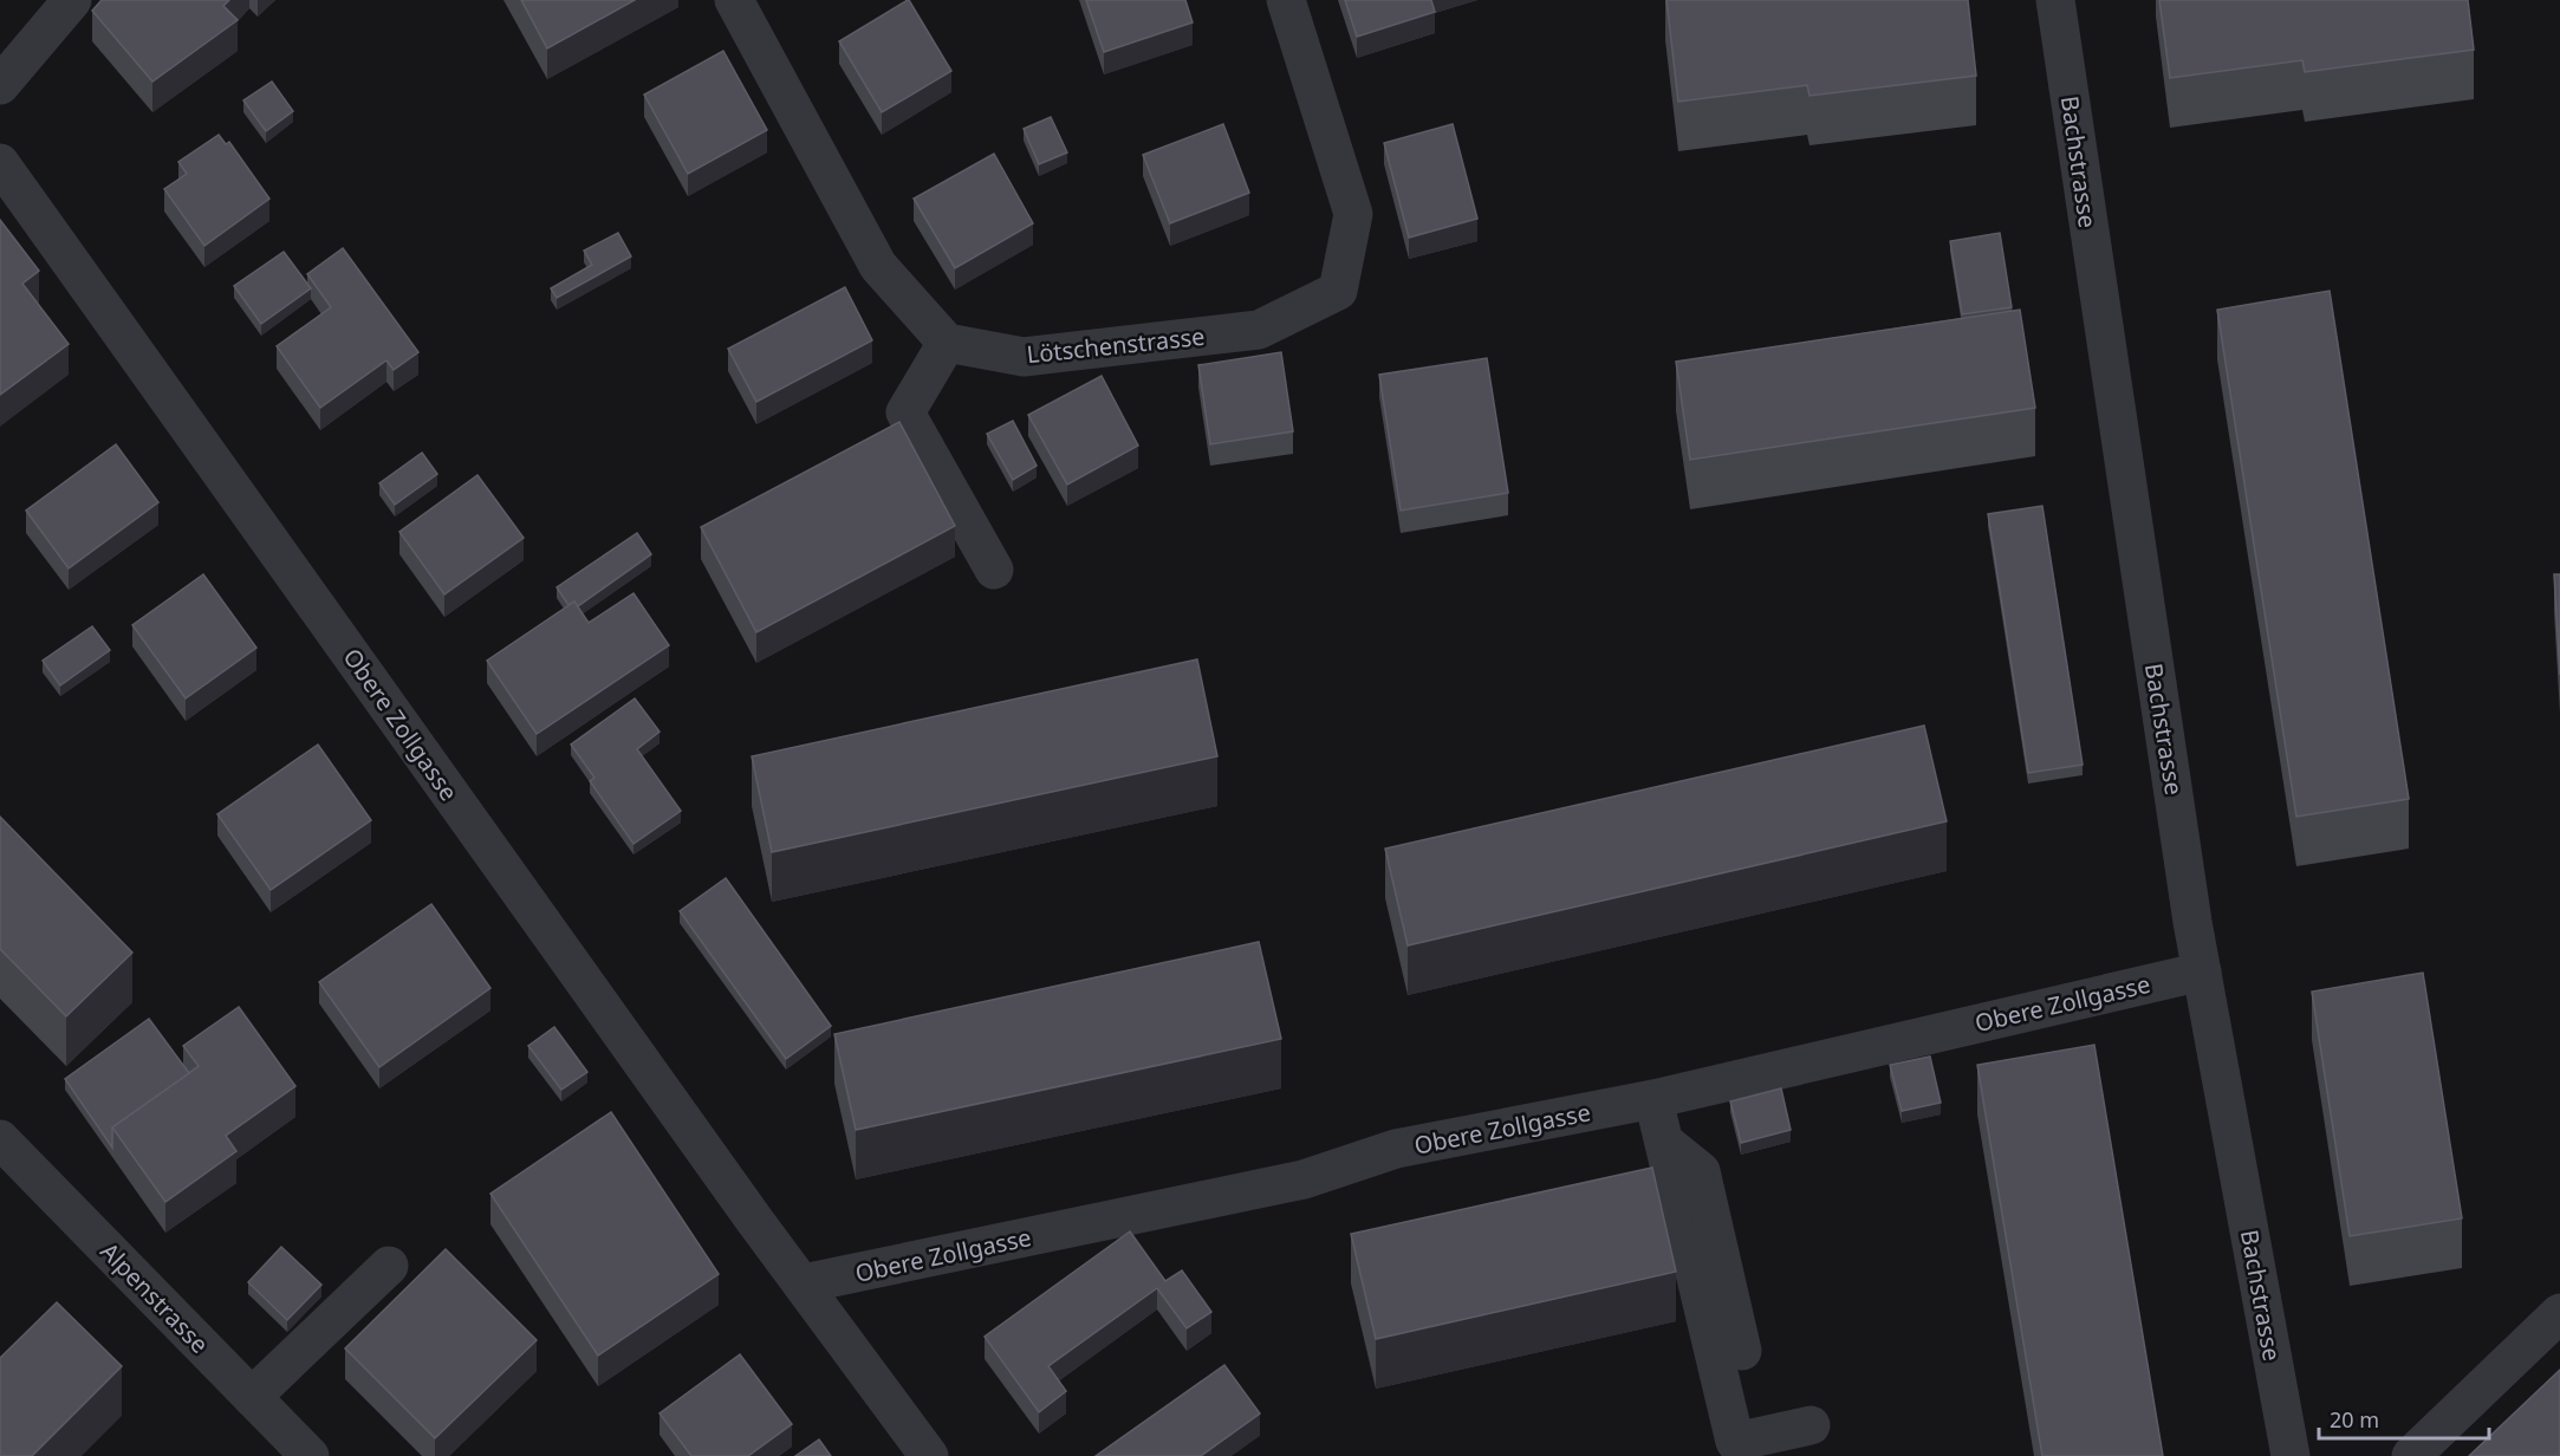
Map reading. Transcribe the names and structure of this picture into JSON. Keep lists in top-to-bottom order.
{
  "streets": {
    "street": [
      "Bachstrasse",
      "Lötschenstrasse",
      "Obere Zollgasse",
      "Alpenstrasse"
    ]
  },
  "crossings": [
    ["Bachstrasse", "Obere Zollgasse"]
  ],
  "scale_bar": "20 m"
}
